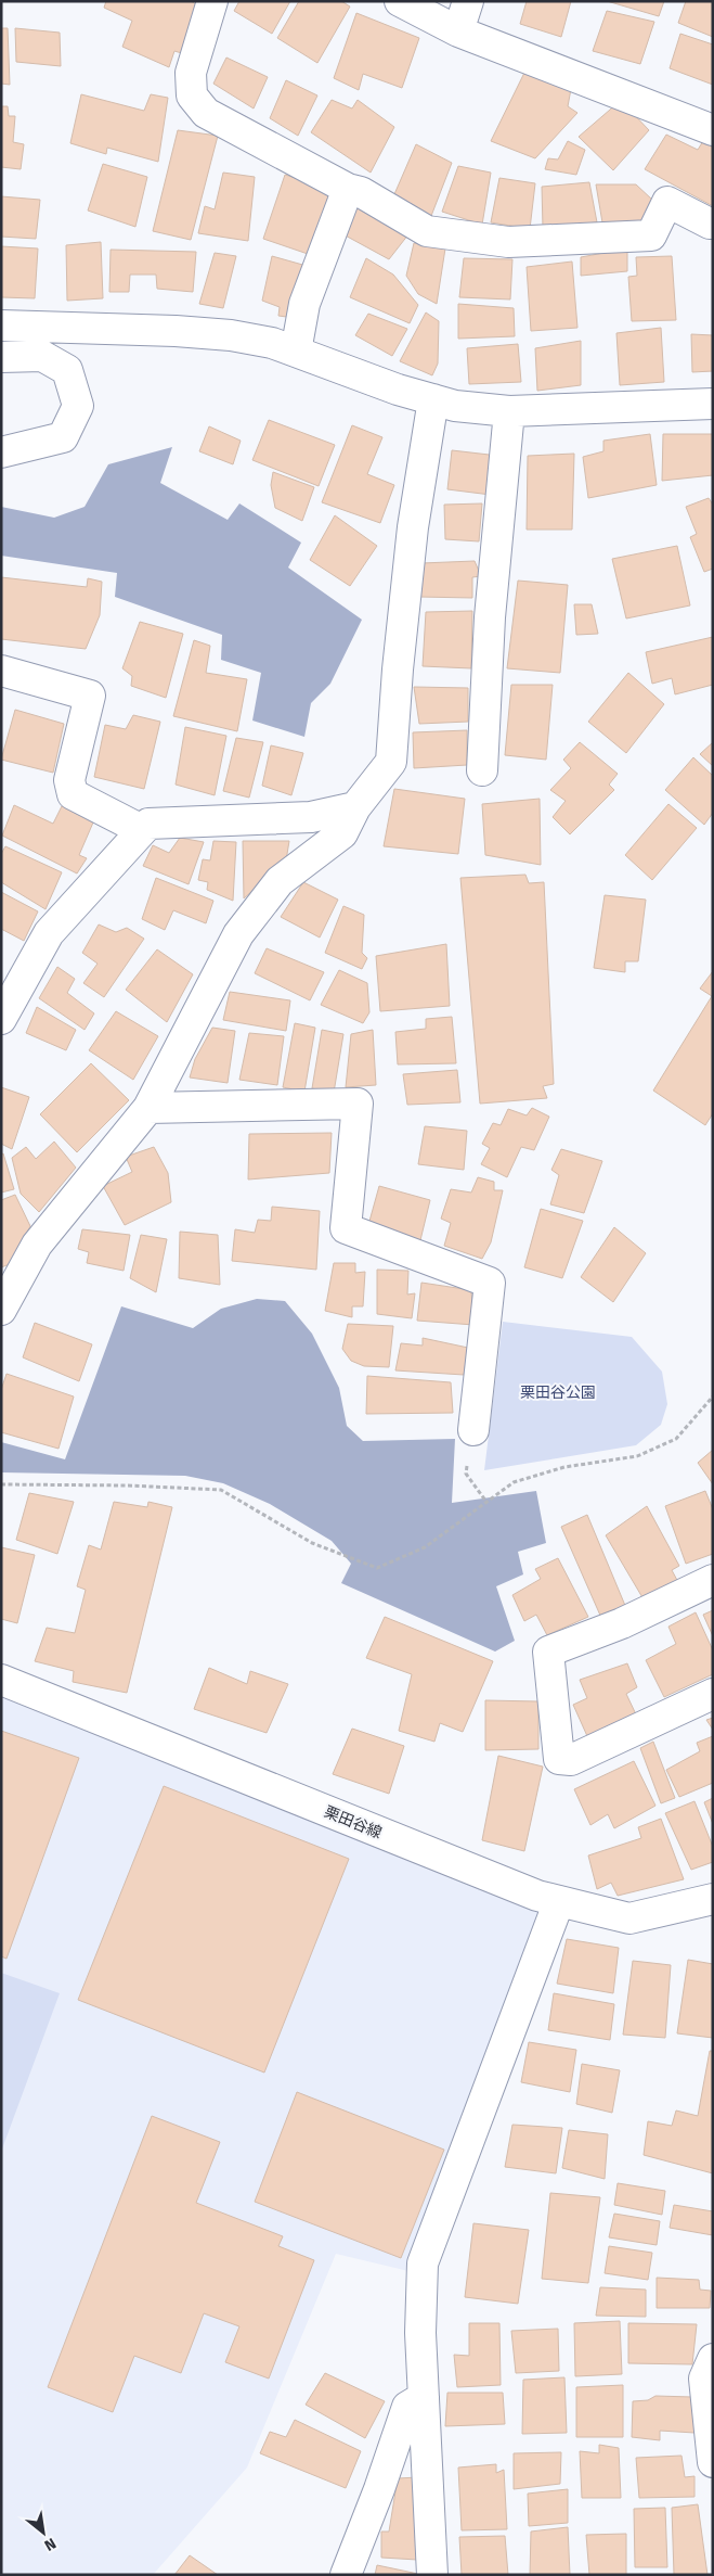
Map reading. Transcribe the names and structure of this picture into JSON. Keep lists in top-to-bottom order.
{
  "streets": {
    "street": ["栗田谷線"]
  },
  "parks": ["栗田谷公園"],
  "north": "bottom right"
}
